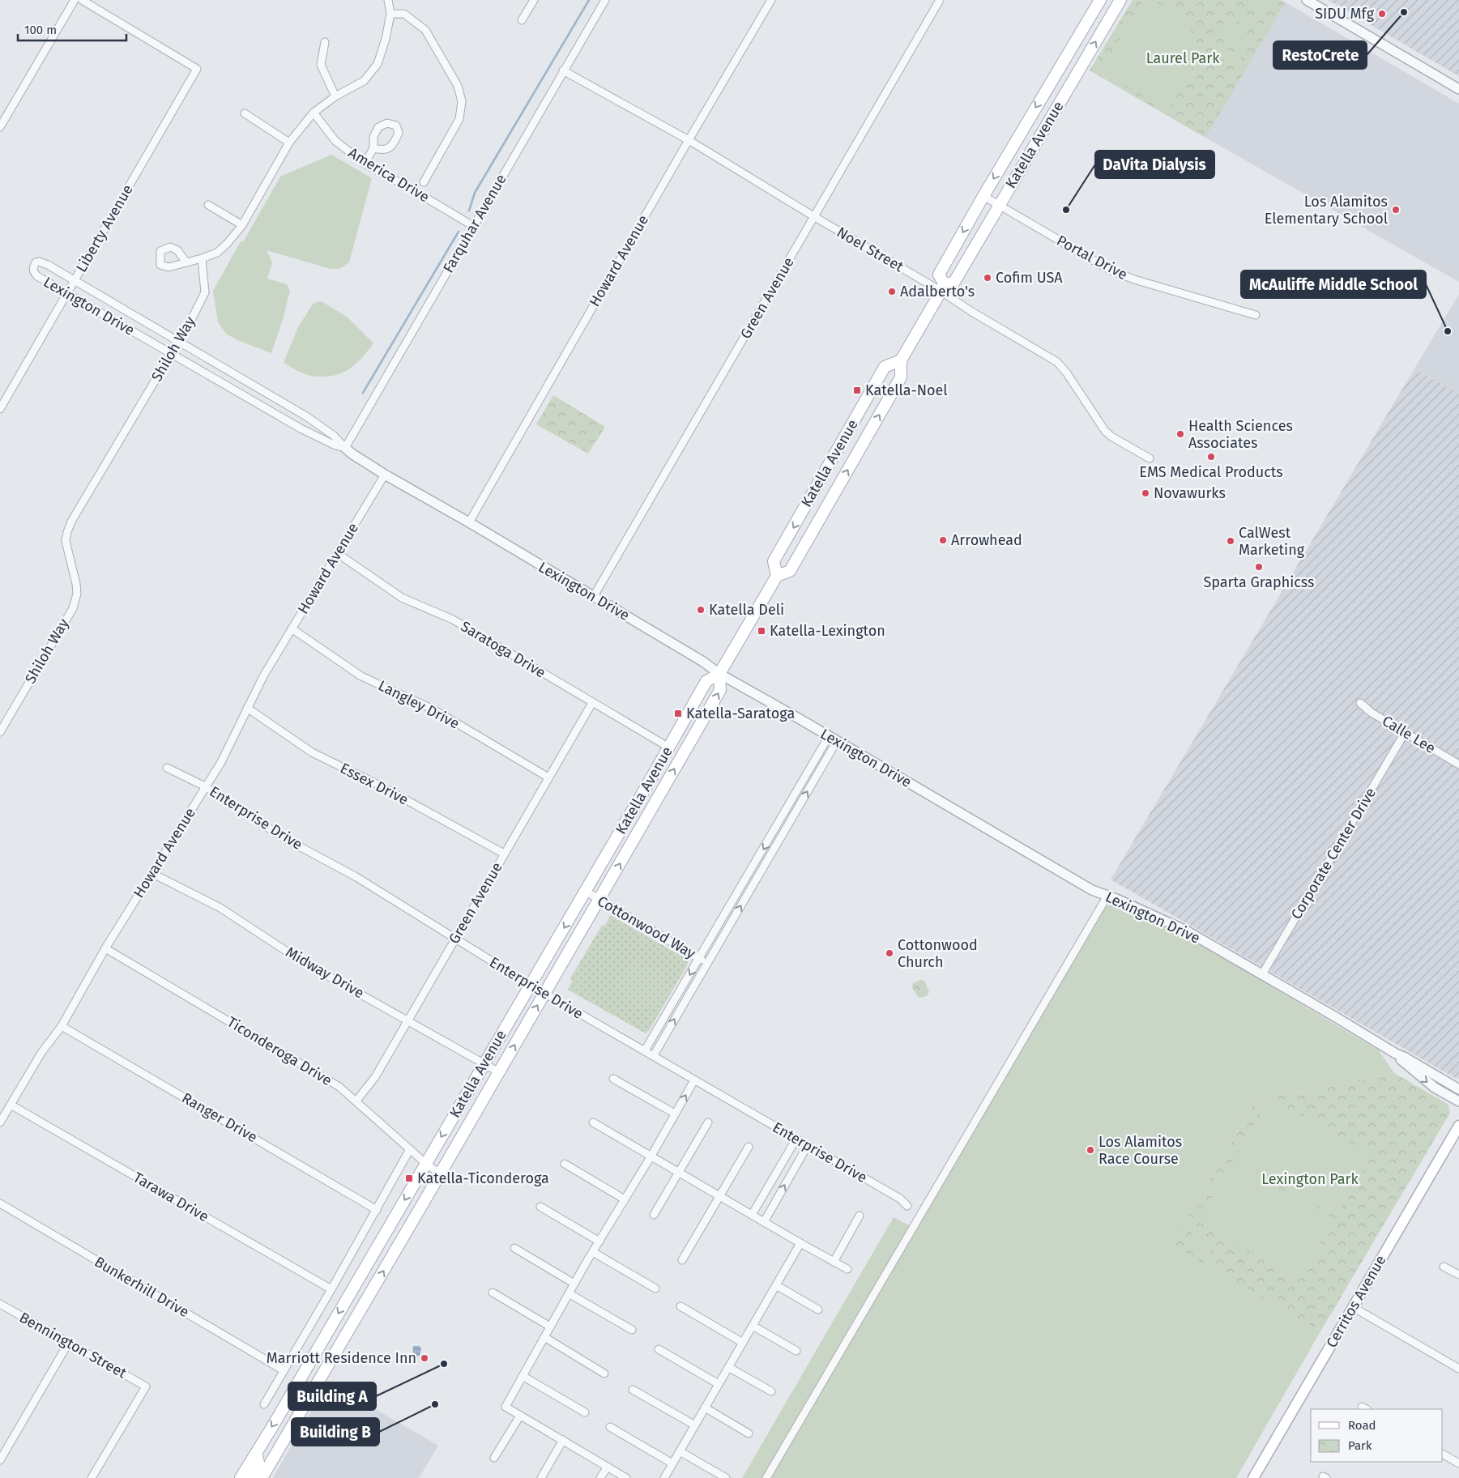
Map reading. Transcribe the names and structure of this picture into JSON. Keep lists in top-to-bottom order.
{
  "streets": {
    "main road": ["Katella Avenue", "Cerritos Avenue"],
    "street": [
      "America Drive",
      "Farquhar Avenue",
      "Liberty Avenue",
      "Noel Street",
      "Portal Drive",
      "Howard Avenue",
      "Green Avenue",
      "Lexington Drive",
      "Shiloh Way",
      "Saratoga Drive",
      "Langley Drive",
      "Calle Lee",
      "Essex Drive",
      "Enterprise Drive",
      "Corporate Center Drive",
      "Cottonwood Way",
      "Midway Drive",
      "Ticonderoga Drive",
      "Ranger Drive",
      "Tarawa Drive",
      "Bunkerhill Drive",
      "Bennington Street"
    ]
  },
  "crossings": [
    ["Katella Avenue", "Noel Street"],
    ["Katella Avenue", "Portal Drive"],
    ["Katella Avenue", "Lexington Drive"],
    ["Katella Avenue", "Saratoga Drive"],
    ["Katella Avenue", "Enterprise Drive"],
    ["Katella Avenue", "Cottonwood Way"],
    ["Katella Avenue", "Midway Drive"],
    ["Katella Avenue", "Ticonderoga Drive"],
    ["America Drive", "Farquhar Avenue"],
    ["Farquhar Avenue", "Noel Street"],
    ["Farquhar Avenue", "Lexington Drive"],
    ["Liberty Avenue", "Lexington Drive"],
    ["Noel Street", "Howard Avenue"],
    ["Noel Street", "Green Avenue"],
    ["Howard Avenue", "Lexington Drive"],
    ["Howard Avenue", "Saratoga Drive"],
    ["Howard Avenue", "Langley Drive"],
    ["Howard Avenue", "Essex Drive"],
    ["Howard Avenue", "Enterprise Drive"],
    ["Howard Avenue", "Midway Drive"],
    ["Howard Avenue", "Ticonderoga Drive"],
    ["Howard Avenue", "Ranger Drive"],
    ["Howard Avenue", "Tarawa Drive"],
    ["Green Avenue", "Lexington Drive"],
    ["Green Avenue", "Saratoga Drive"],
    ["Green Avenue", "Langley Drive"],
    ["Green Avenue", "Essex Drive"],
    ["Green Avenue", "Enterprise Drive"],
    ["Green Avenue", "Midway Drive"],
    ["Green Avenue", "Ticonderoga Drive"],
    ["Lexington Drive", "Shiloh Way"],
    ["Lexington Drive", "Corporate Center Drive"],
    ["Calle Lee", "Corporate Center Drive"]
  ],
  "parks": ["Laurel Park", "Lexington Park"],
  "places": {
    "other": [
      "RestoCrete",
      "SIDU Mfg",
      "DaVita Dialysis",
      "Los Alamitos Elementary School",
      "Cofim USA",
      "Adalberto's",
      "McAuliffe Middle School",
      "Health Sciences Associates",
      "EMS Medical Products",
      "Novawurks",
      "Arrowhead",
      "CalWest Marketing",
      "Sparta Graphicss",
      "Katella Deli",
      "Cottonwood Church",
      "Los Alamitos Race Course",
      "Marriott Residence Inn",
      "Building A",
      "Building B"
    ],
    "transit": [
      "Katella-Noel",
      "Katella-Lexington",
      "Katella-Saratoga",
      "Katella-Ticonderoga"
    ]
  },
  "legend": ["Road", "Park"],
  "scale_bar": "100 m"
}
